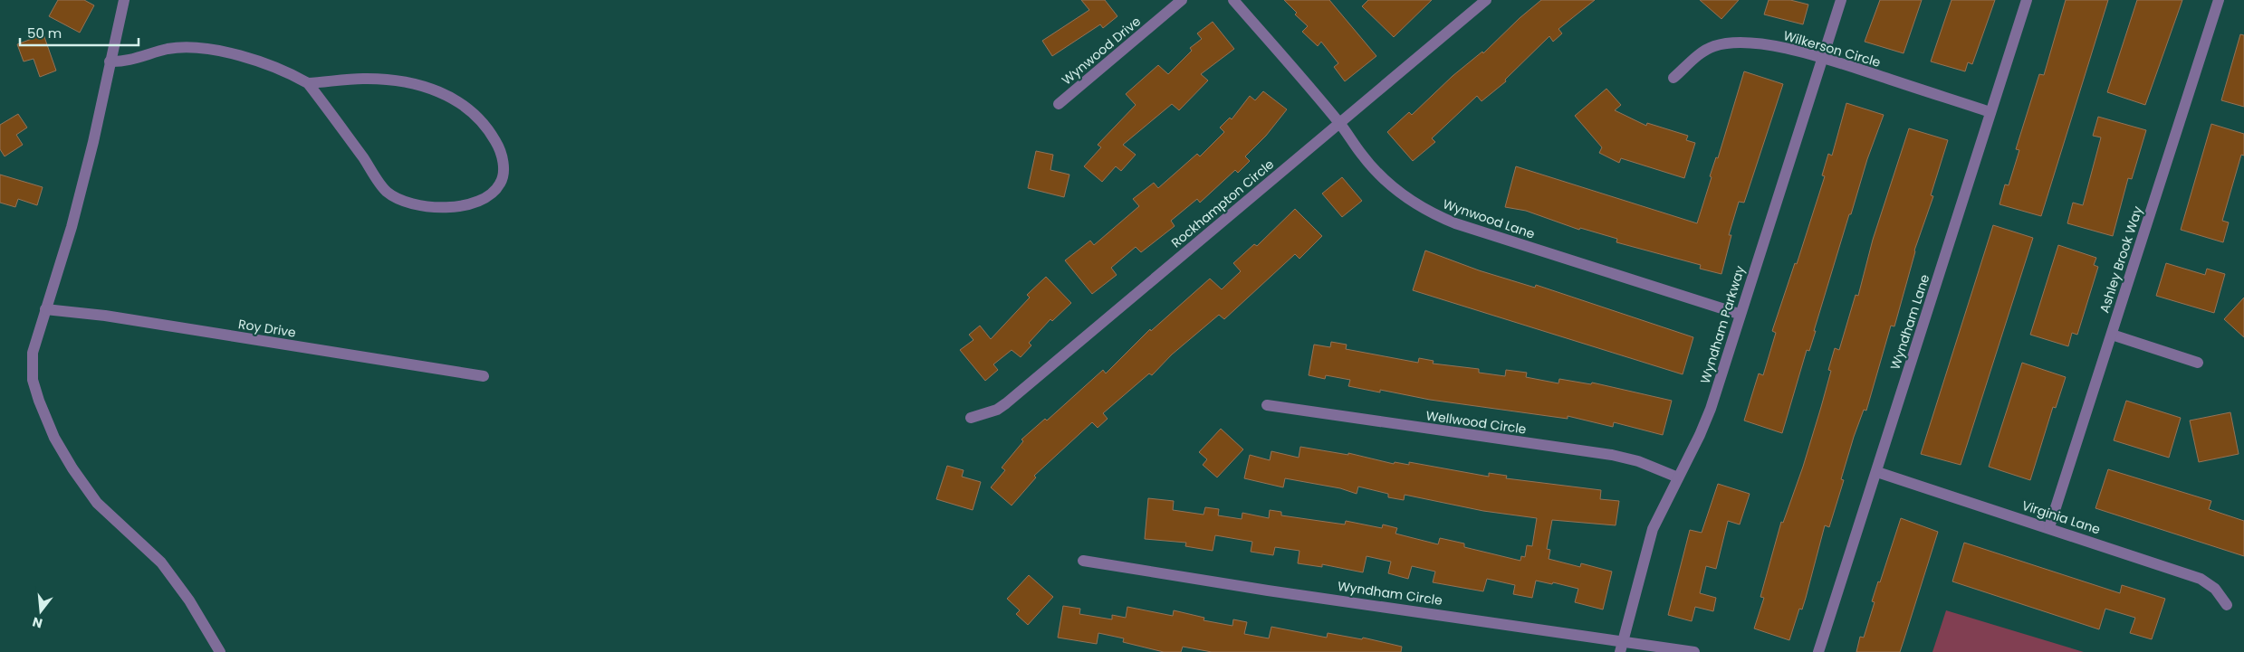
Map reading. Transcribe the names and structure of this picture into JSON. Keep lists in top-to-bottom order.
{
  "streets": {
    "street": [
      "Wilkerson Circle",
      "Wynwood Drive",
      "Rockhampton Circle",
      "Wynwood Lane",
      "Ashley Brook Way",
      "Wyndham Lane",
      "Wyndham Parkway",
      "Roy Drive",
      "Wellwood Circle",
      "Virginia Lane",
      "Wyndham Circle"
    ]
  },
  "crossings": [
    ["Wilkerson Circle", "Wyndham Lane"],
    ["Wilkerson Circle", "Wyndham Parkway"],
    ["Rockhampton Circle", "Wynwood Lane"],
    ["Wynwood Lane", "Wyndham Parkway"],
    ["Ashley Brook Way", "Virginia Lane"],
    ["Wyndham Lane", "Virginia Lane"],
    ["Wyndham Parkway", "Wellwood Circle"],
    ["Wyndham Parkway", "Wyndham Circle"]
  ],
  "scale_bar": "50 m",
  "north": "bottom"
}
